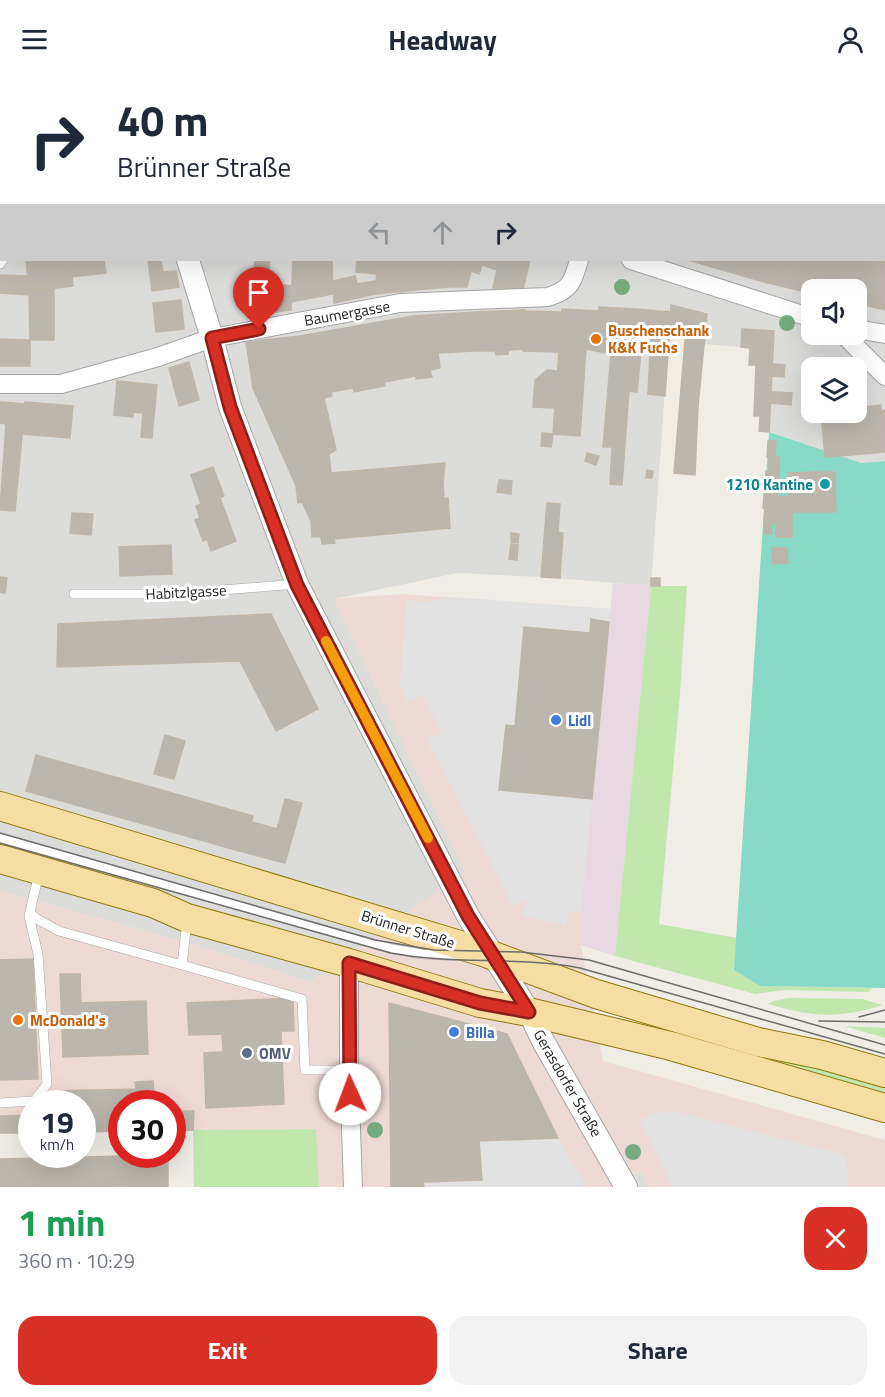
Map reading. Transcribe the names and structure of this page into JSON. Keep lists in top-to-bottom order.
{
  "streets": {
    "main road": ["Brünner Straße"],
    "street": ["Baumergasse", "Gerasdorfer Straße"],
    "lane": ["Habitzlgasse"]
  },
  "crossings": [
    ["Baumergasse", "Gerasdorfer Straße"],
    ["Habitzlgasse", "Gerasdorfer Straße"],
    ["Brünner Straße", "Gerasdorfer Straße"]
  ],
  "places": [
    "Buschenschank K&K Fuchs",
    "1210 Kantine",
    "Lidl",
    "McDonald's",
    "Billa",
    "OMV"
  ],
  "page": {
    "header": "Headway",
    "turn": ["40 m", "Brünner Straße"],
    "speed": "19 km/h",
    "limit": "30",
    "heading": ["1 min", "360 m · 10:29"],
    "buttons": ["Exit", "Share"]
  }
}
